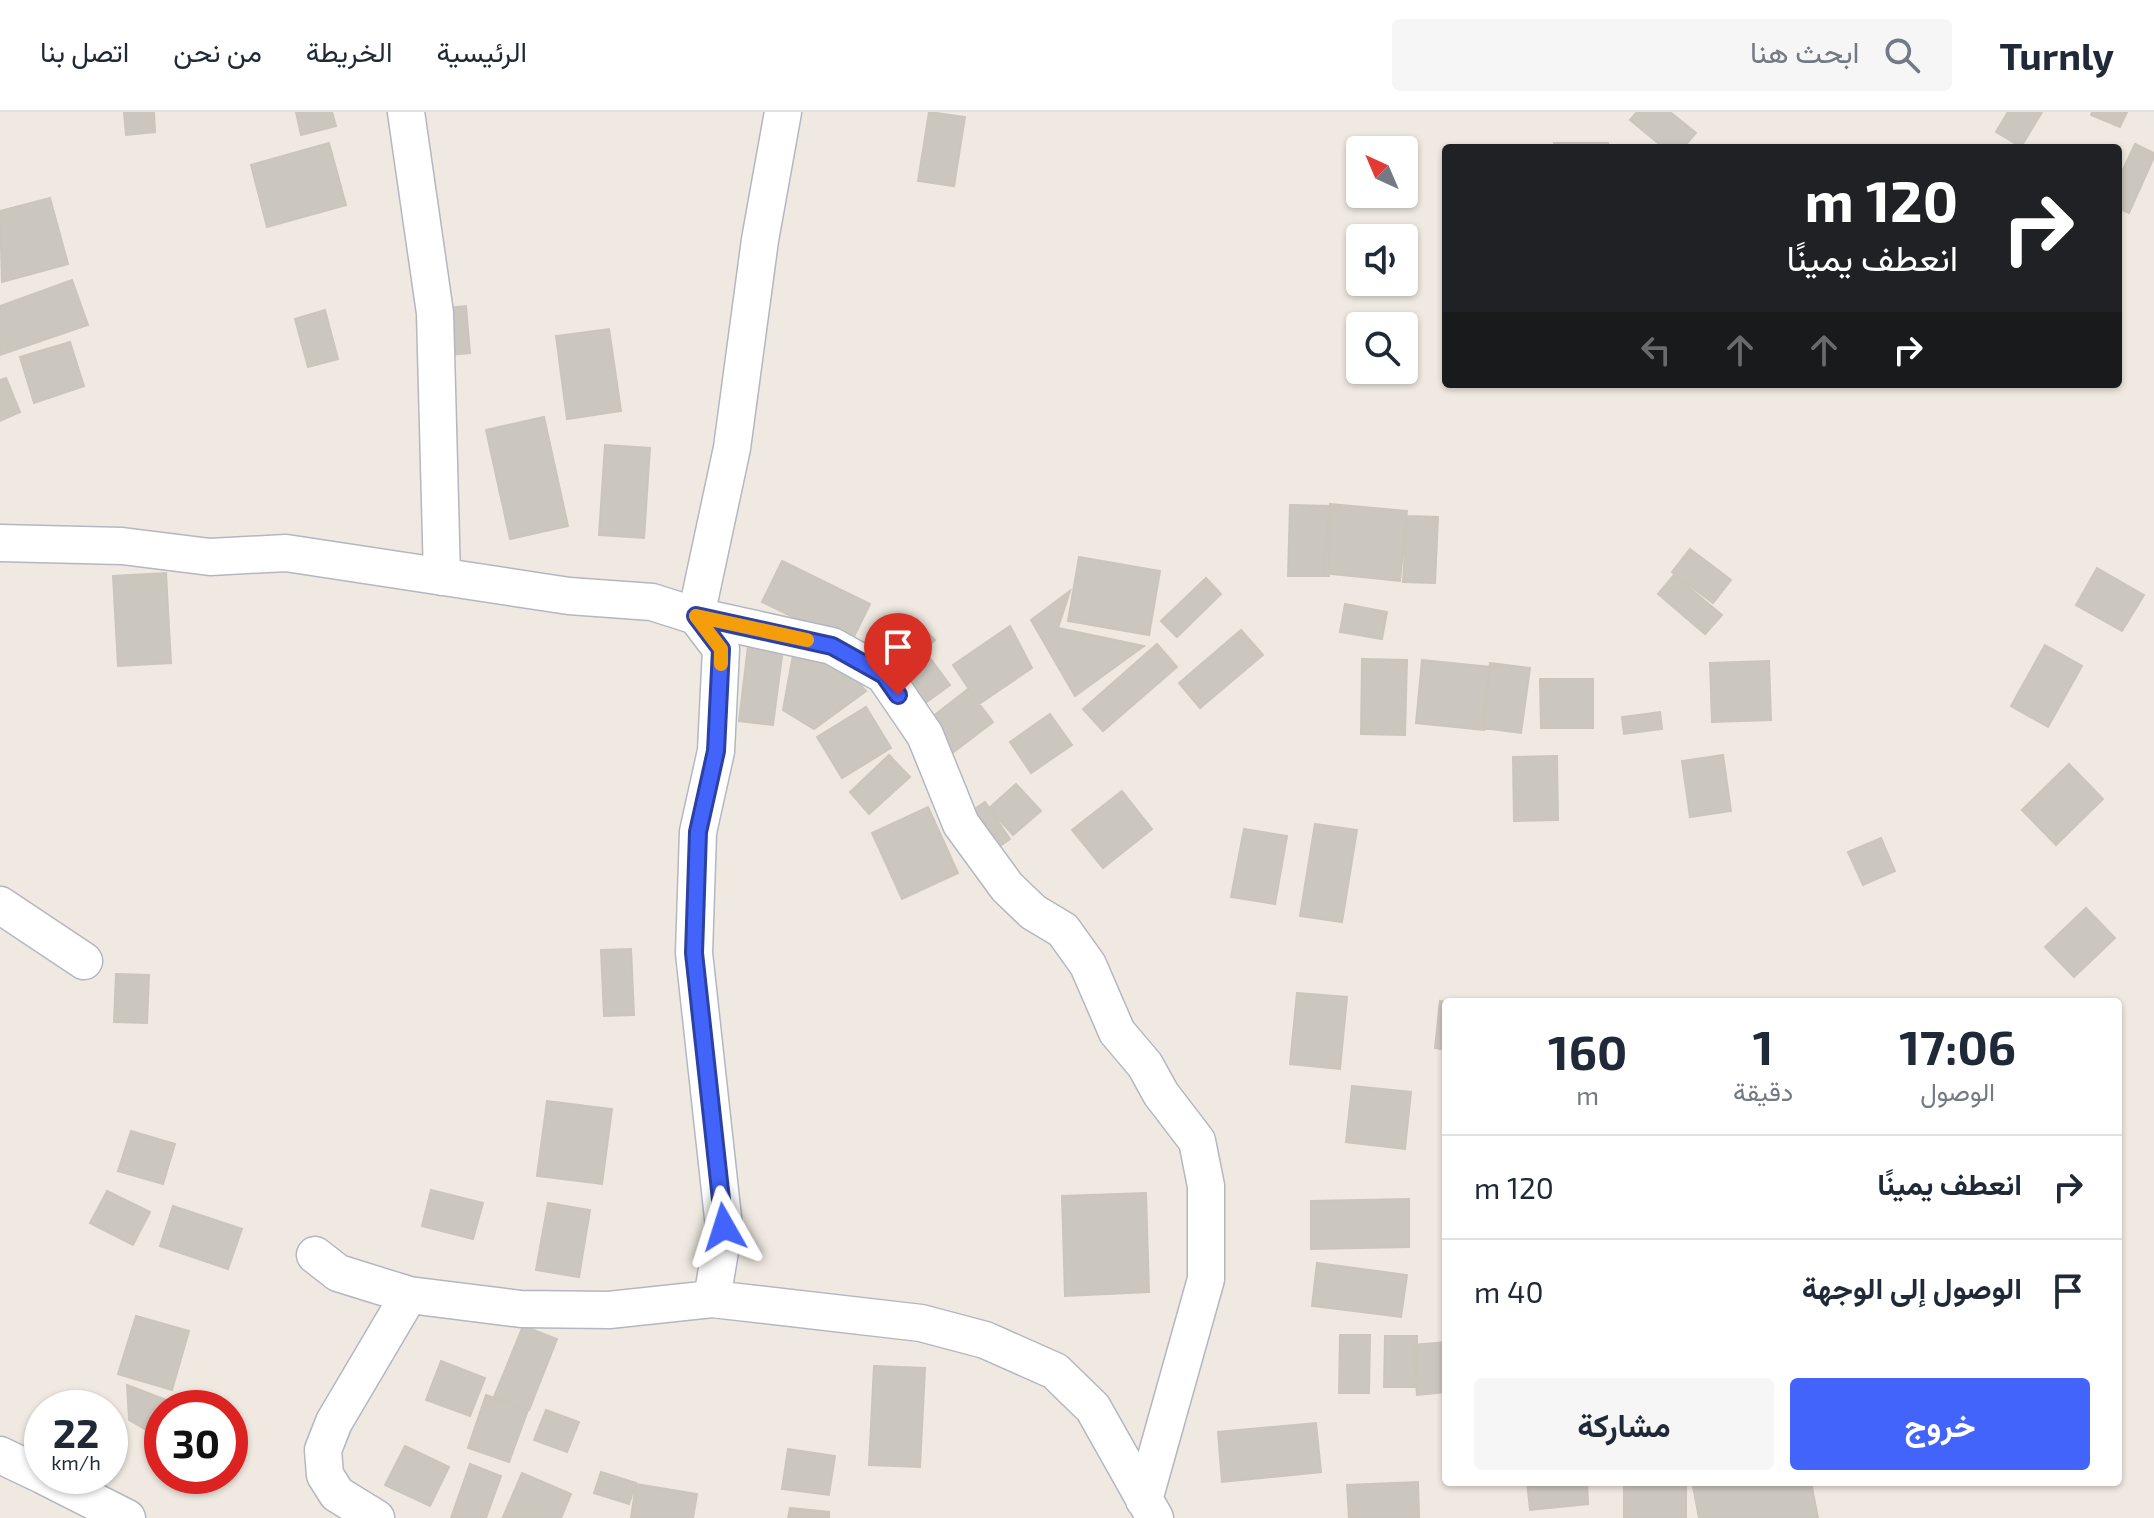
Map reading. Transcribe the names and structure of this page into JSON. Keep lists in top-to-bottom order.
{
  "north": "top left",
  "page": {
    "header": "Turnly",
    "search": "ابحث هنا",
    "nav": [
      "الرئيسية",
      "الخريطة",
      "من نحن",
      "اتصل بنا"
    ],
    "turn": ["120 m", "انعطف يمينًا"],
    "eta": [
      "17:06",
      "الوصول",
      "1",
      "دقيقة",
      "160",
      "m"
    ],
    "list": [
      {
        "name": "انعطف يمينًا",
        "value": "120 m"
      },
      {
        "name": "الوصول إلى الوجهة",
        "value": "40 m"
      }
    ],
    "buttons": ["خروج", "مشاركة"],
    "speed": "22 km/h",
    "limit": "30"
  }
}
